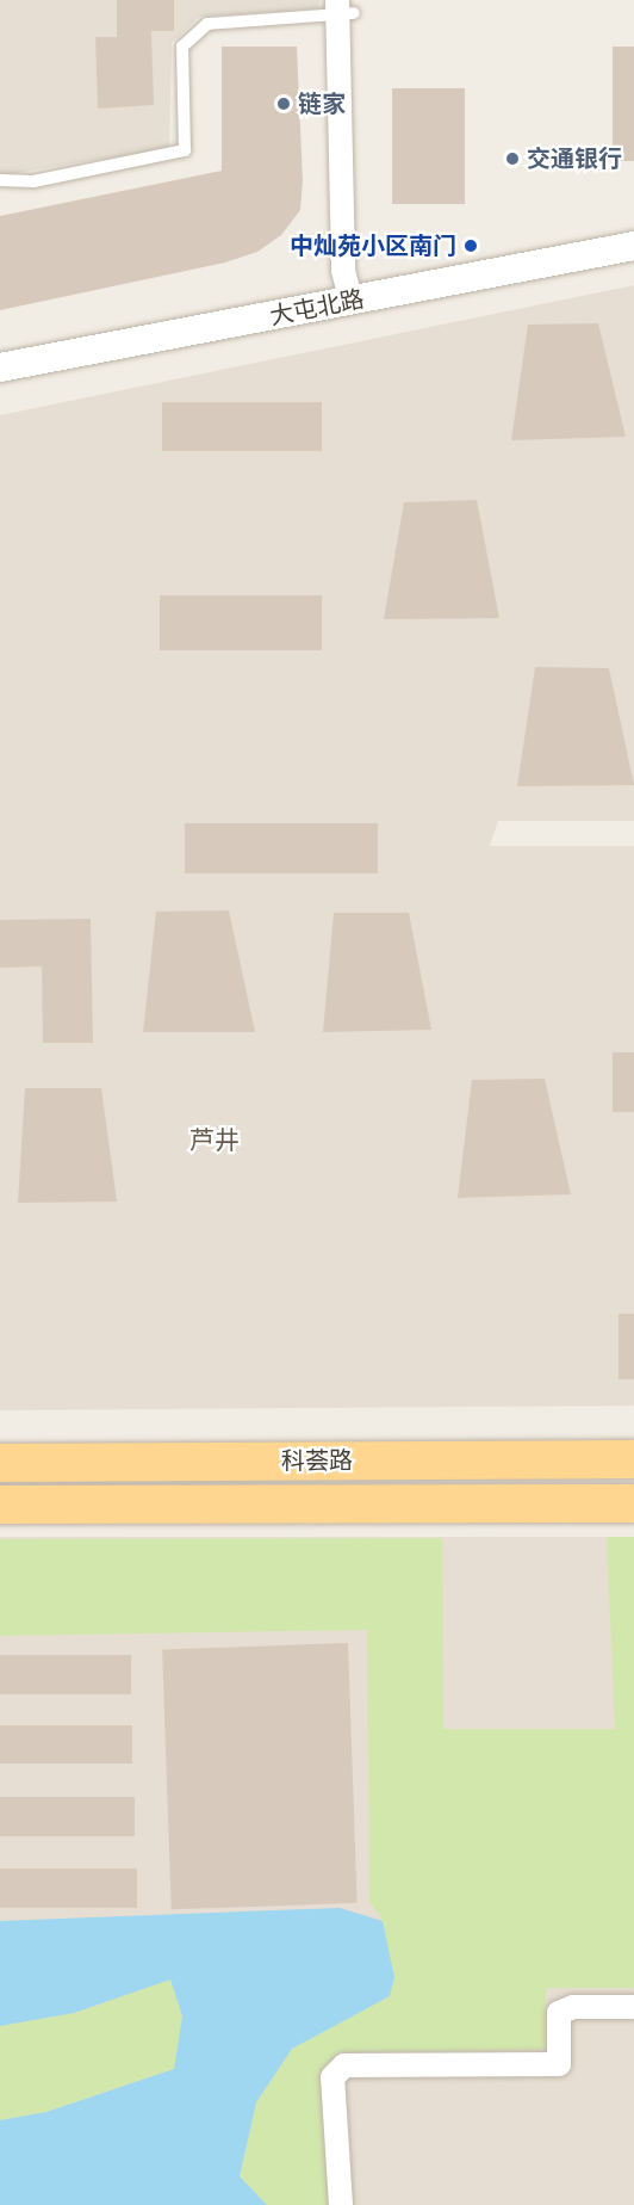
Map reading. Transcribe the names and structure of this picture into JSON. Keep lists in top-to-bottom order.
{
  "streets": {
    "main road": ["科荟路"],
    "street": ["大屯北路"]
  },
  "districts": ["芦井"],
  "places": ["链家", "交通银行", "中灿苑小区南门"]
}
